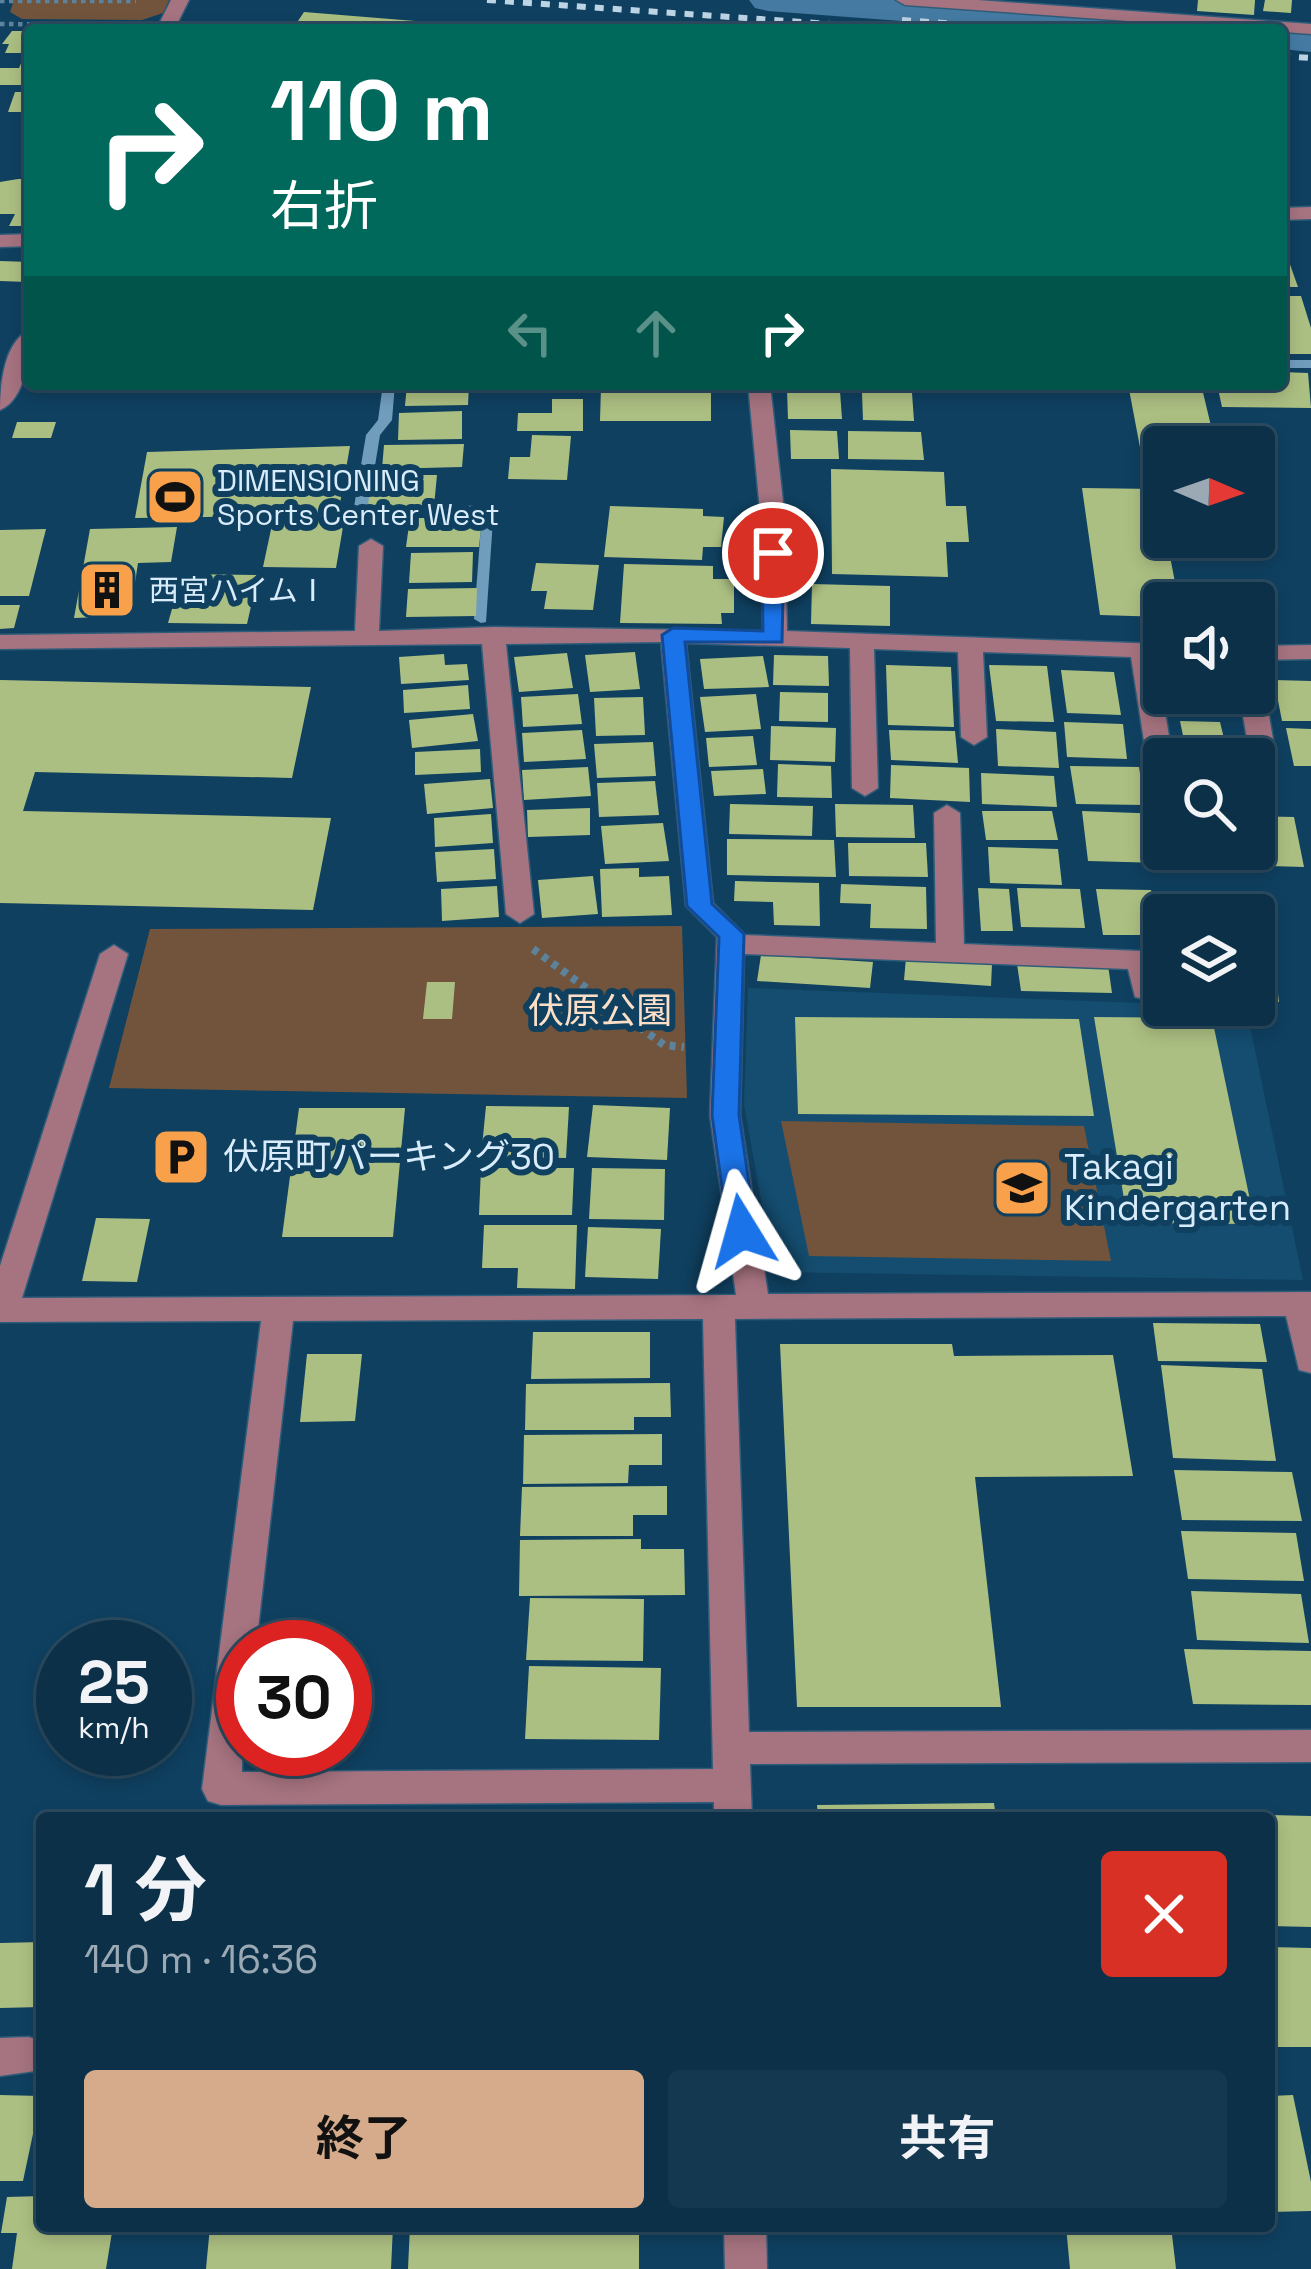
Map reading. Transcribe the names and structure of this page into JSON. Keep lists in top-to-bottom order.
{
  "parks": ["伏原公園"],
  "places": {
    "sports": ["DIMENSIONING Sports Center West"],
    "building": ["西宮ハイムⅠ"],
    "parking": ["伏原町パーキング30"],
    "school or university": ["Takagi Kindergarten"]
  },
  "north": "right",
  "page": {
    "turn": ["110 m", "右折"],
    "speed": "25 km/h",
    "limit": "30",
    "heading": ["1 分", "140 m · 16:36"],
    "buttons": ["終了", "共有"]
  }
}
